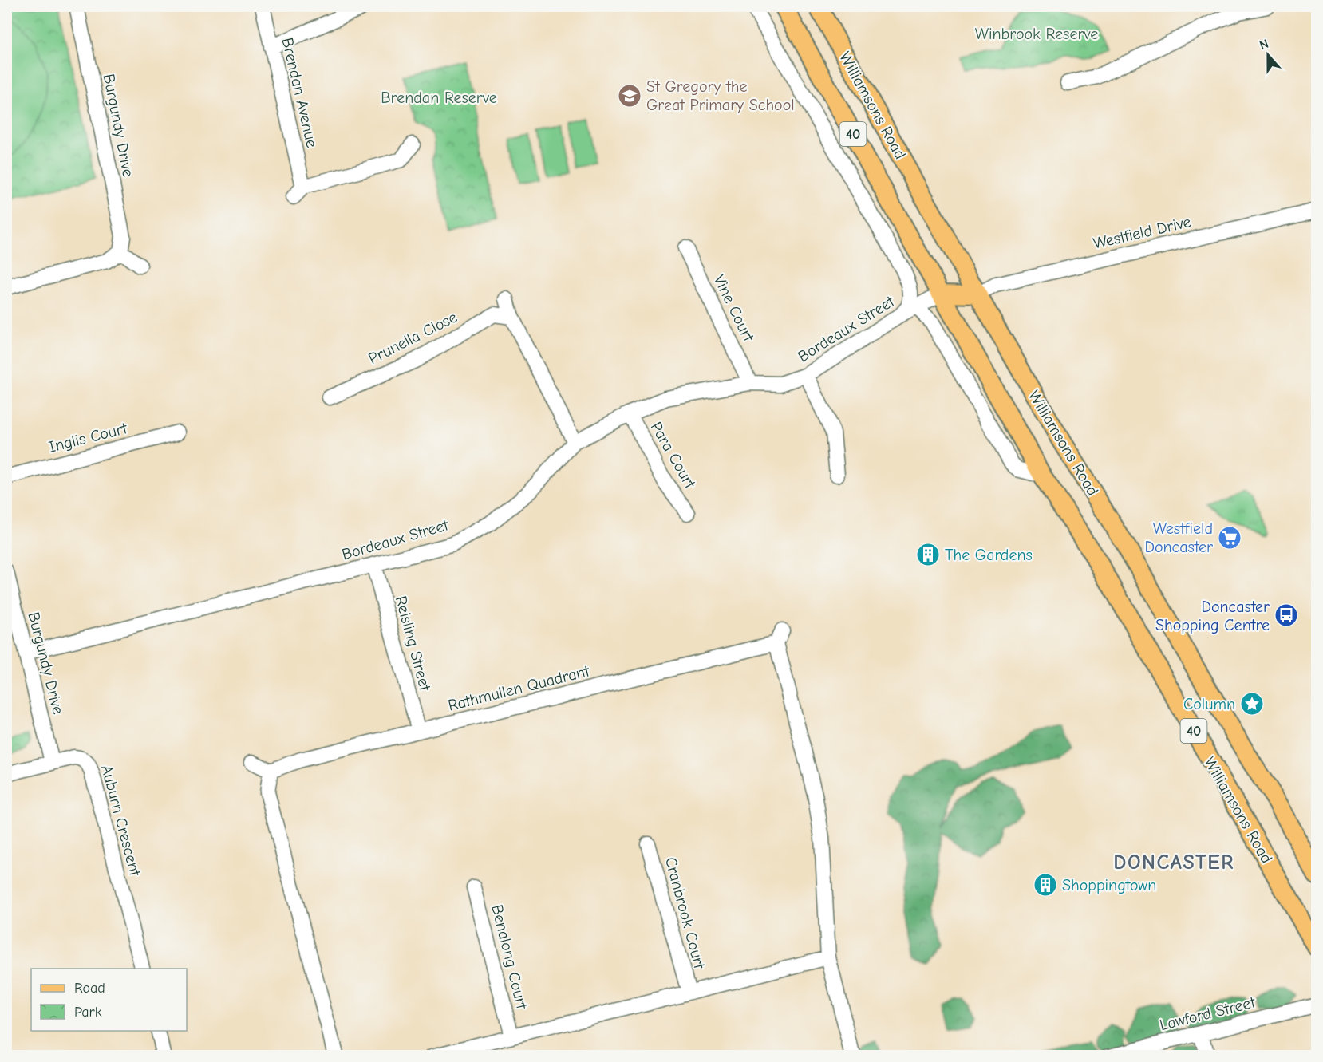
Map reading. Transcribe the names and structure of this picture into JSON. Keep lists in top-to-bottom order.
{
  "streets": {
    "main road": ["Williamsons Road", "40"],
    "street": [
      "Brendan Avenue",
      "Burgundy Drive",
      "Westfield Drive",
      "Vine Court",
      "Bordeaux Street",
      "Prunella Close",
      "Inglis Court",
      "Para Court",
      "Reisling Street",
      "Rathmullen Quadrant",
      "Auburn Crescent",
      "Cranbrook Court",
      "Benalong Court",
      "Lawford Street"
    ]
  },
  "crossings": [
    ["Williamsons Road", "Westfield Drive"],
    ["Williamsons Road", "Bordeaux Street"],
    ["Burgundy Drive", "Bordeaux Street"],
    ["Burgundy Drive", "Auburn Crescent"],
    ["Vine Court", "Bordeaux Street"],
    ["Bordeaux Street", "Para Court"],
    ["Bordeaux Street", "Reisling Street"],
    ["Reisling Street", "Rathmullen Quadrant"]
  ],
  "districts": ["DONCASTER"],
  "parks": ["Winbrook Reserve", "Brendan Reserve"],
  "places": {
    "school or university": ["St Gregory the Great Primary School"],
    "supermarket": ["Westfield Doncaster"],
    "building": ["The Gardens", "Shoppingtown"],
    "bus stop": ["Doncaster Shopping Centre"],
    "place": ["Column"]
  },
  "legend": ["Road", "Park"],
  "north": "top"
}
